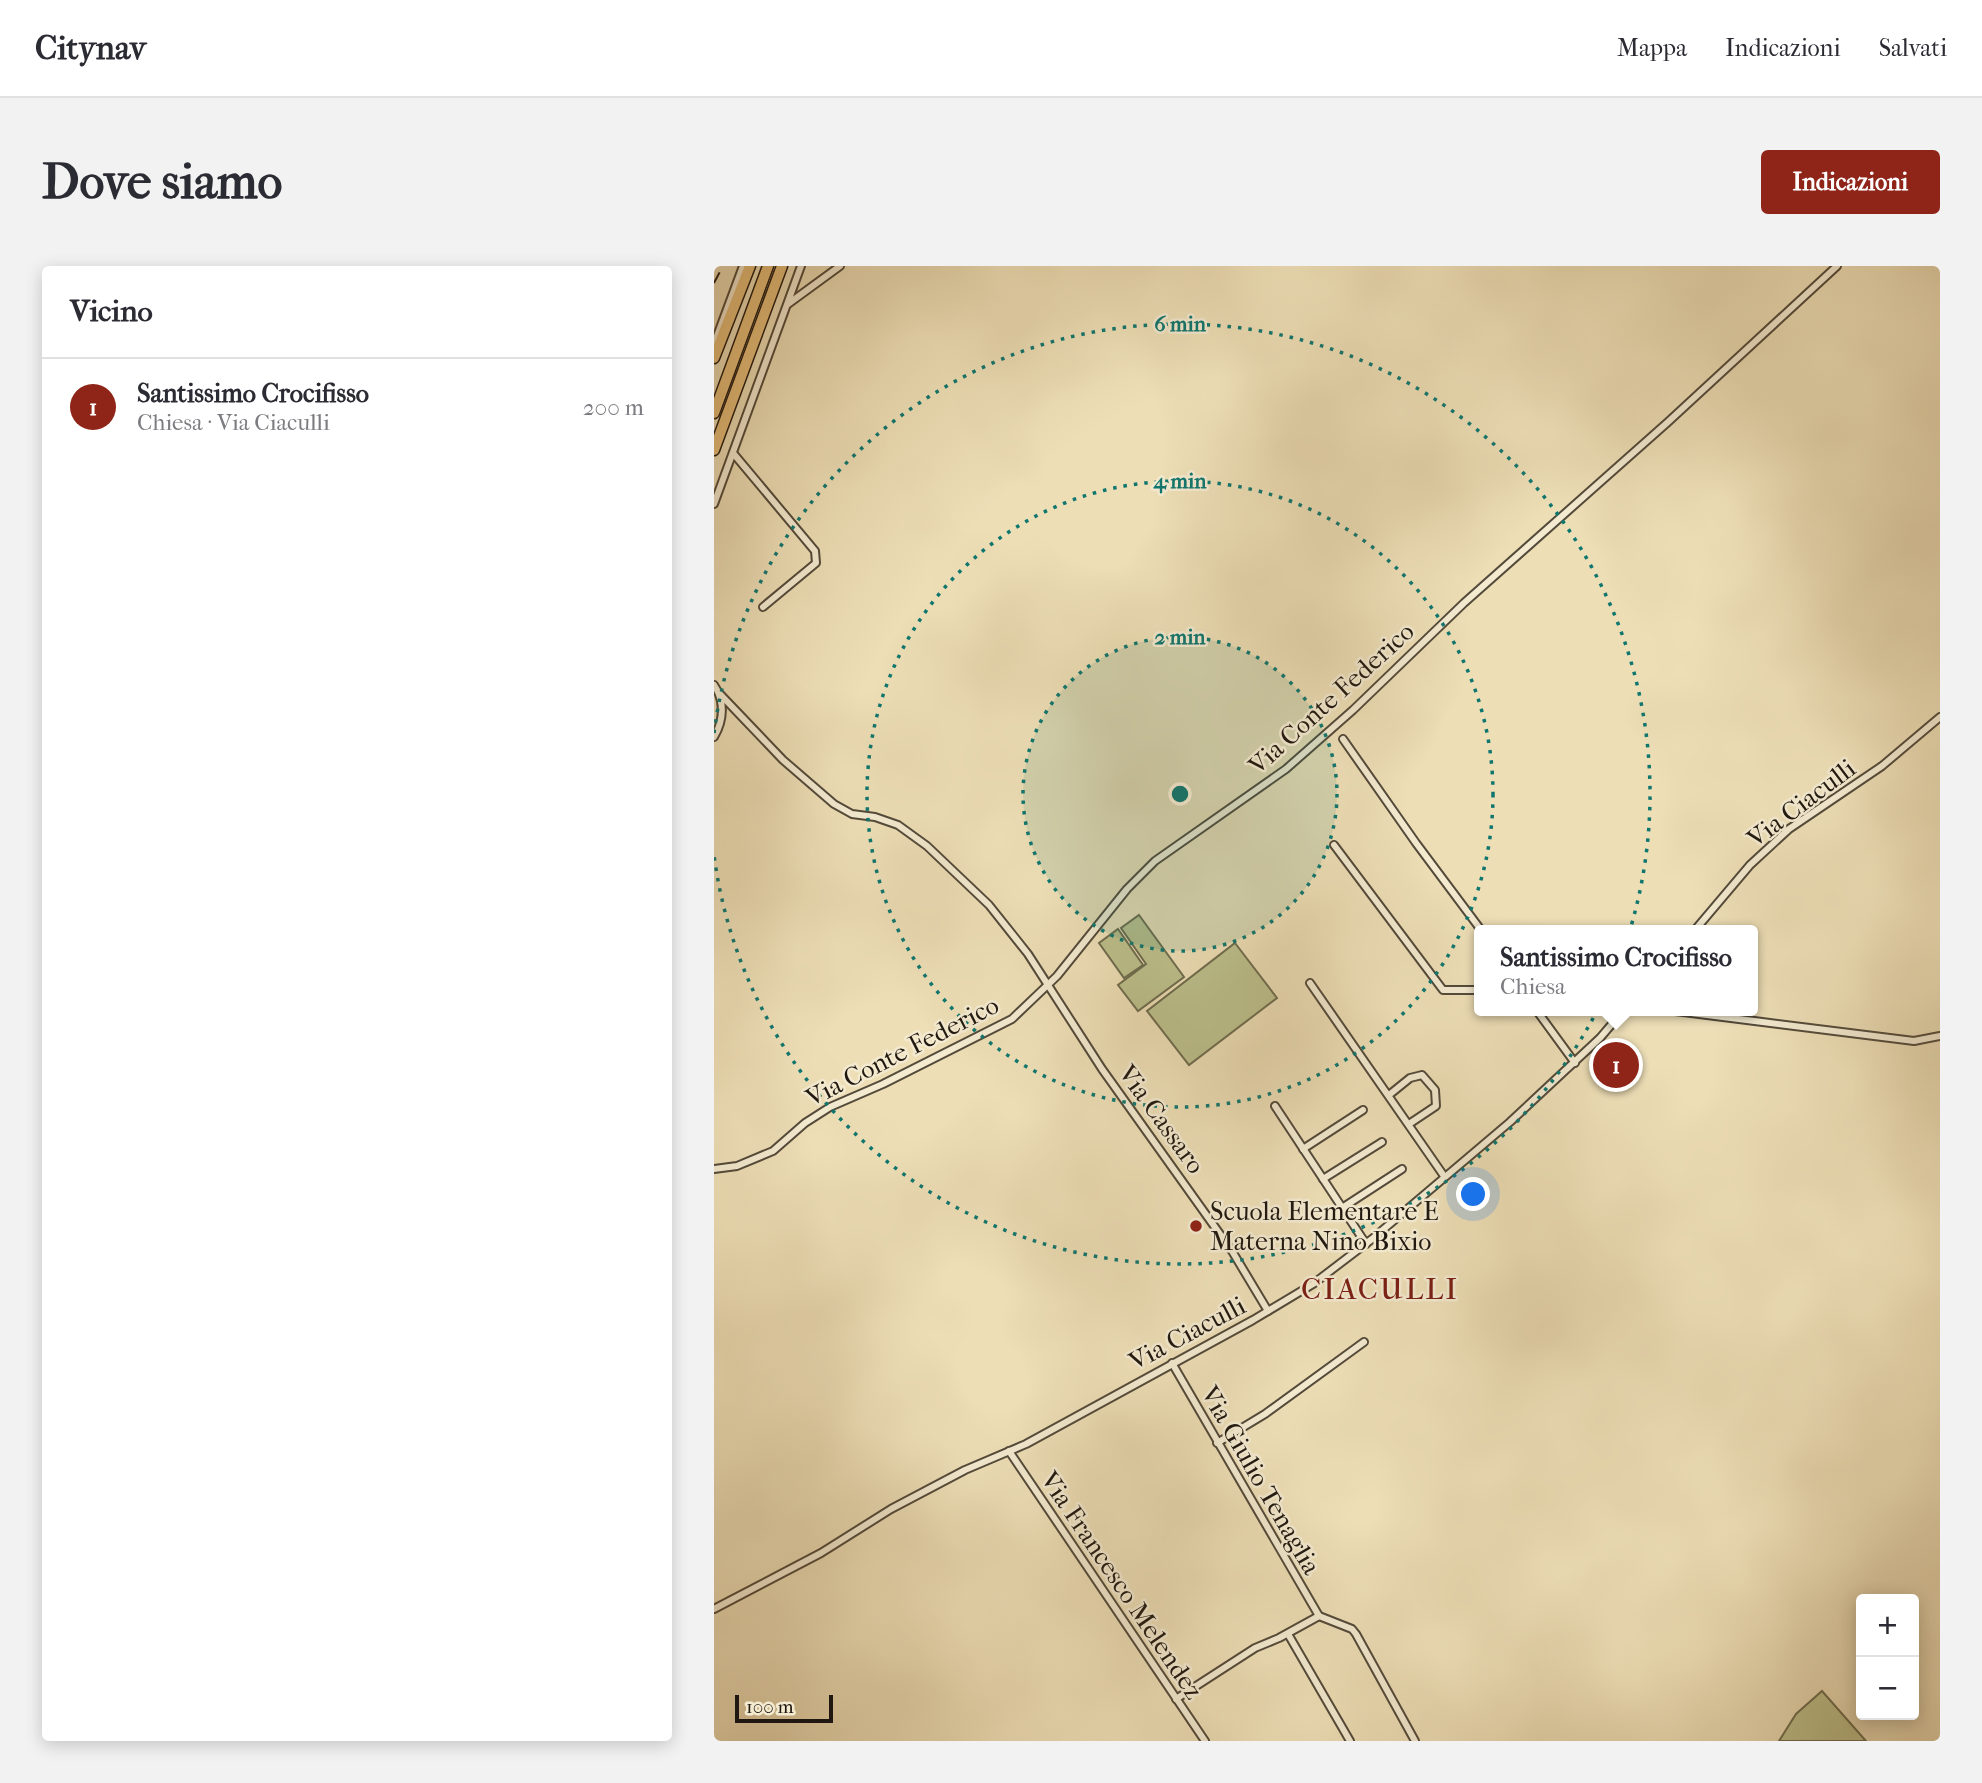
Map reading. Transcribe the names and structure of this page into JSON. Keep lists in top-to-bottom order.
{
  "streets": {
    "street": [
      "Via Conte Federico",
      "Via Ciaculli",
      "Via Cassaro",
      "Via Giulio Tenaglia",
      "Via Francesco Melendez"
    ]
  },
  "crossings": [
    ["Via Conte Federico", "Via Cassaro"],
    ["Via Ciaculli", "Via Cassaro"],
    ["Via Ciaculli", "Via Giulio Tenaglia"],
    ["Via Ciaculli", "Via Francesco Melendez"]
  ],
  "districts": ["CIACULLI"],
  "places": ["Scuola Elementare E Materna Nino Bixio"],
  "scale_bar": "100 m",
  "page": {
    "header": "Citynav",
    "nav": ["Mappa", "Indicazioni", "Salvati"],
    "buttons": "Indicazioni",
    "title": "Dove siamo",
    "heading": "Vicino",
    "list": [
      {
        "mark": "1",
        "name": "Santissimo Crocifisso",
        "note": "Chiesa · Via Ciaculli",
        "value": "200 m"
      }
    ],
    "popup": ["Santissimo Crocifisso", "Chiesa"],
    "pins": "1",
    "map_buttons": ["+", "−"],
    "scale": "100 m"
  },
  "rings": ["6 min", "4 min", "2 min"]
}
